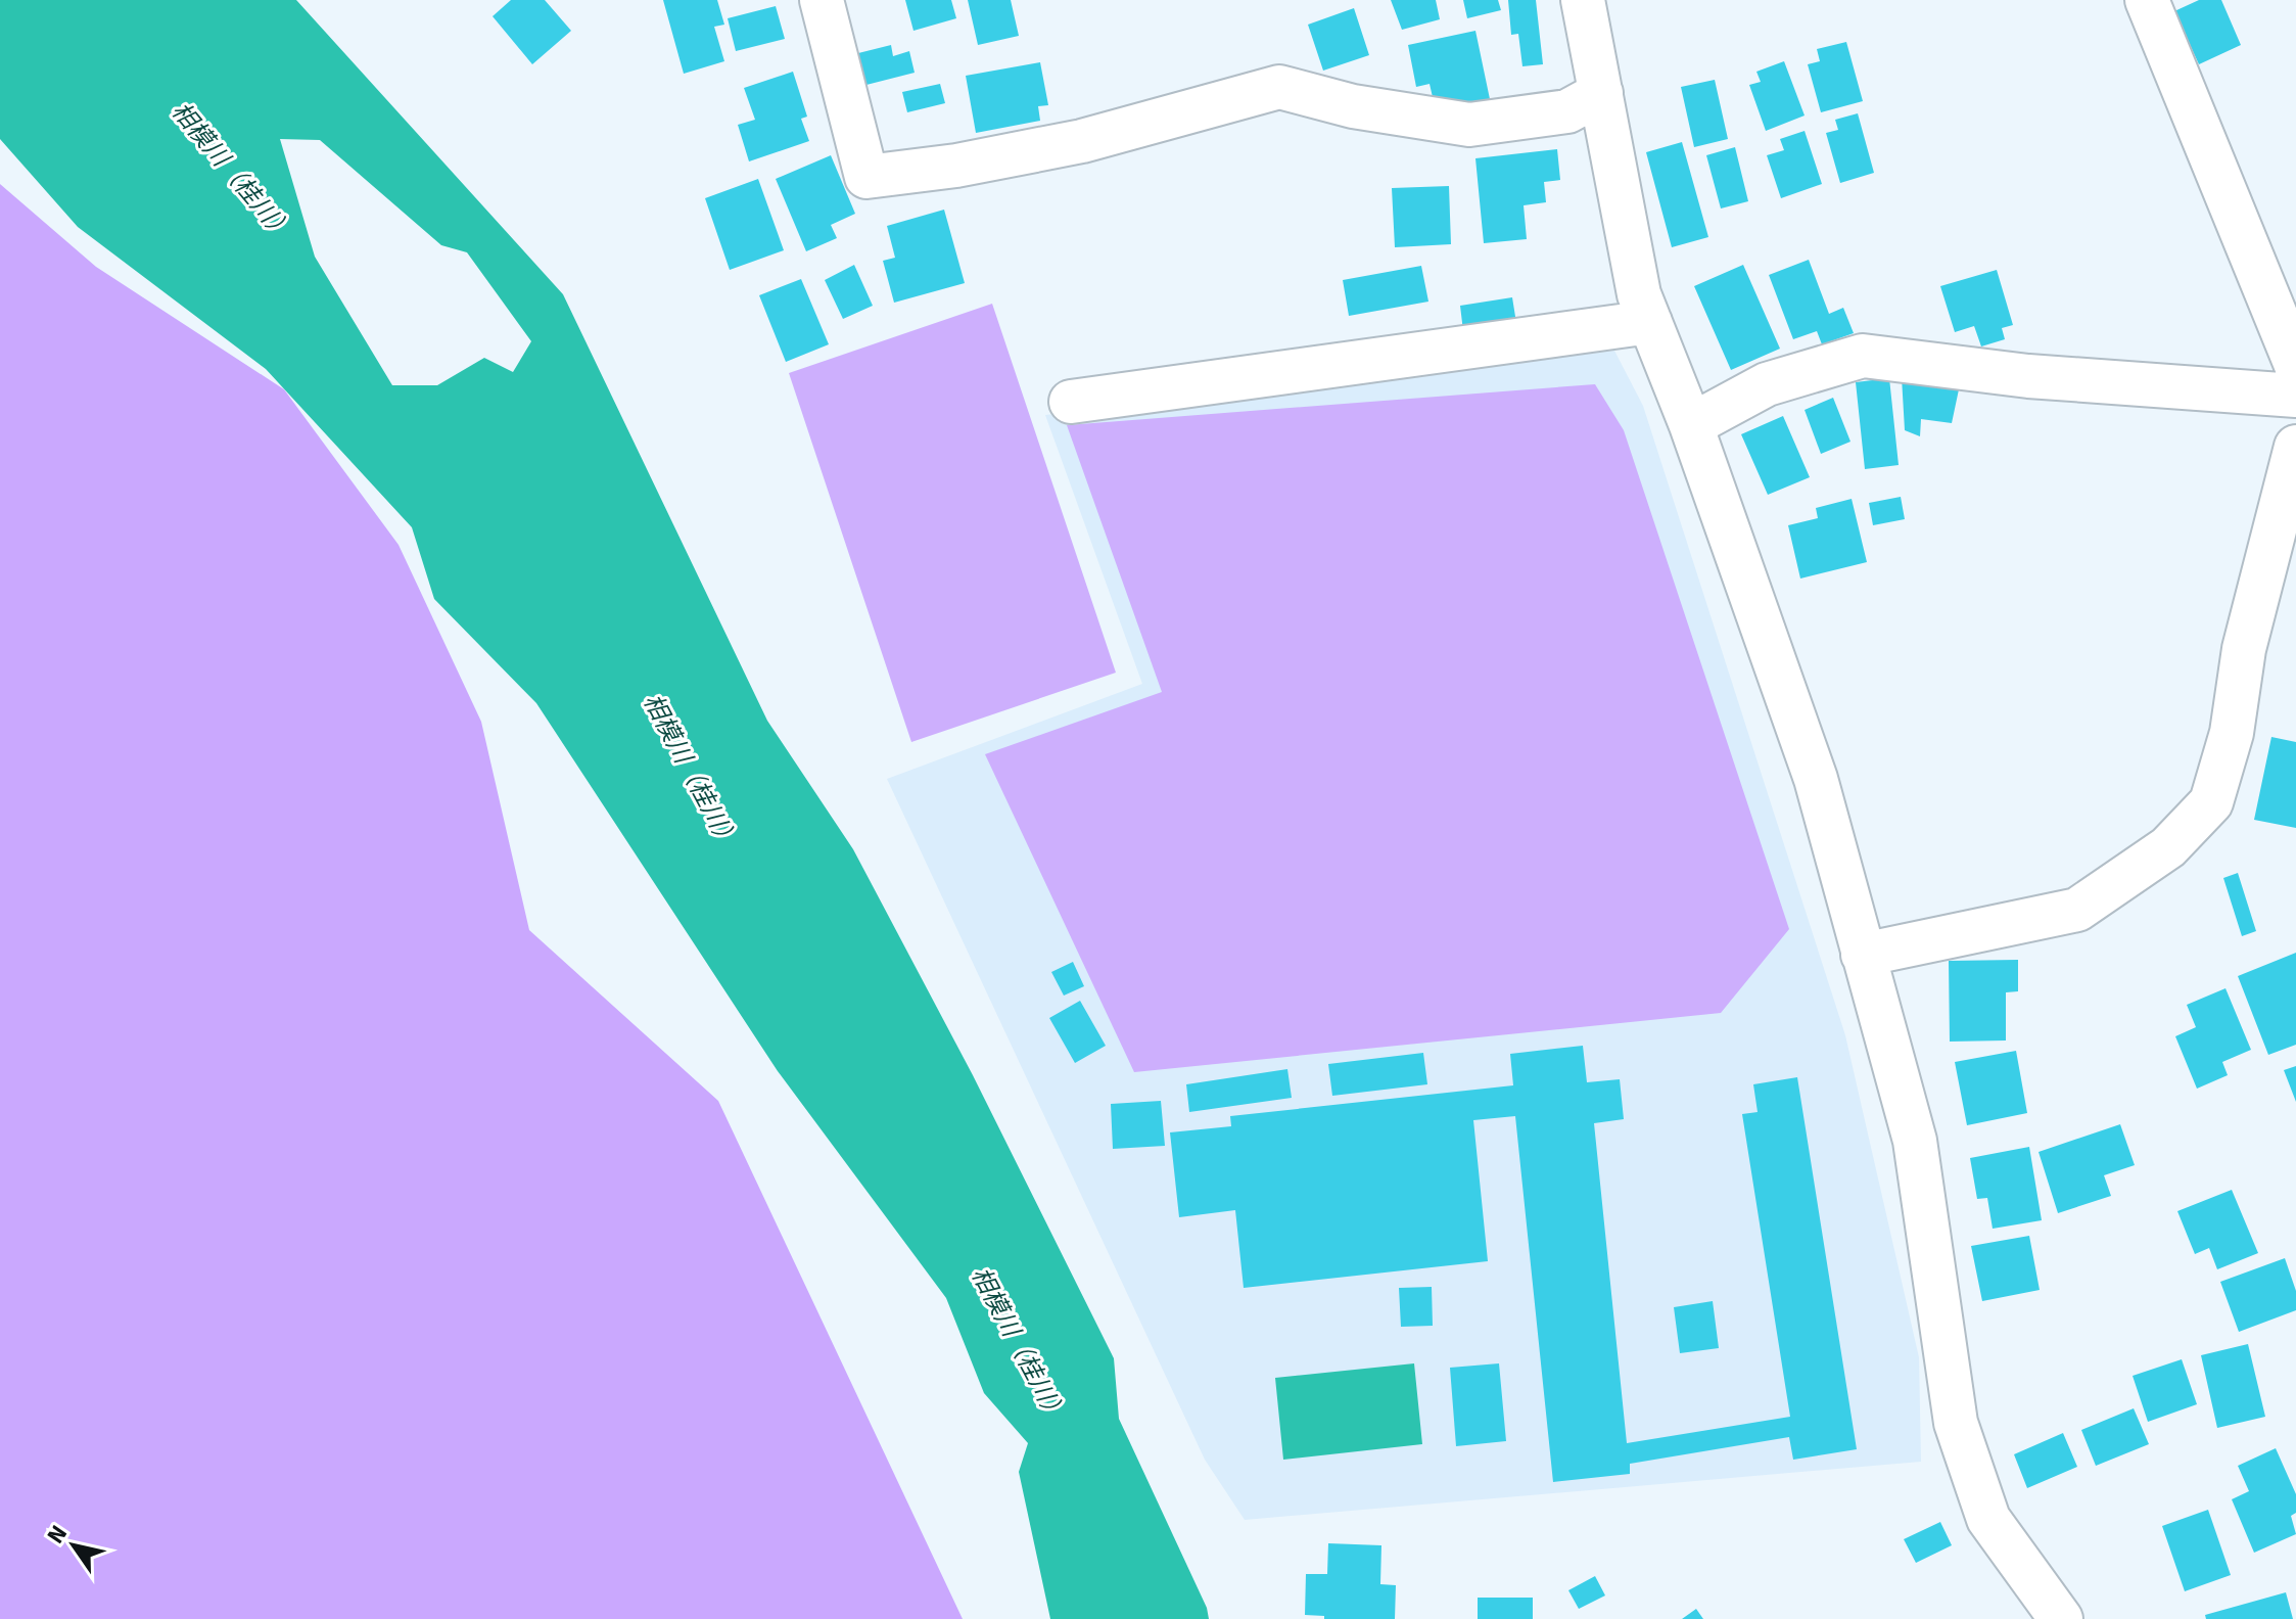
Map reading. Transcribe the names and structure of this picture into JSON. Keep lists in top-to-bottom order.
{
  "water": ["相模川（桂川）"],
  "north": "top left"
}
